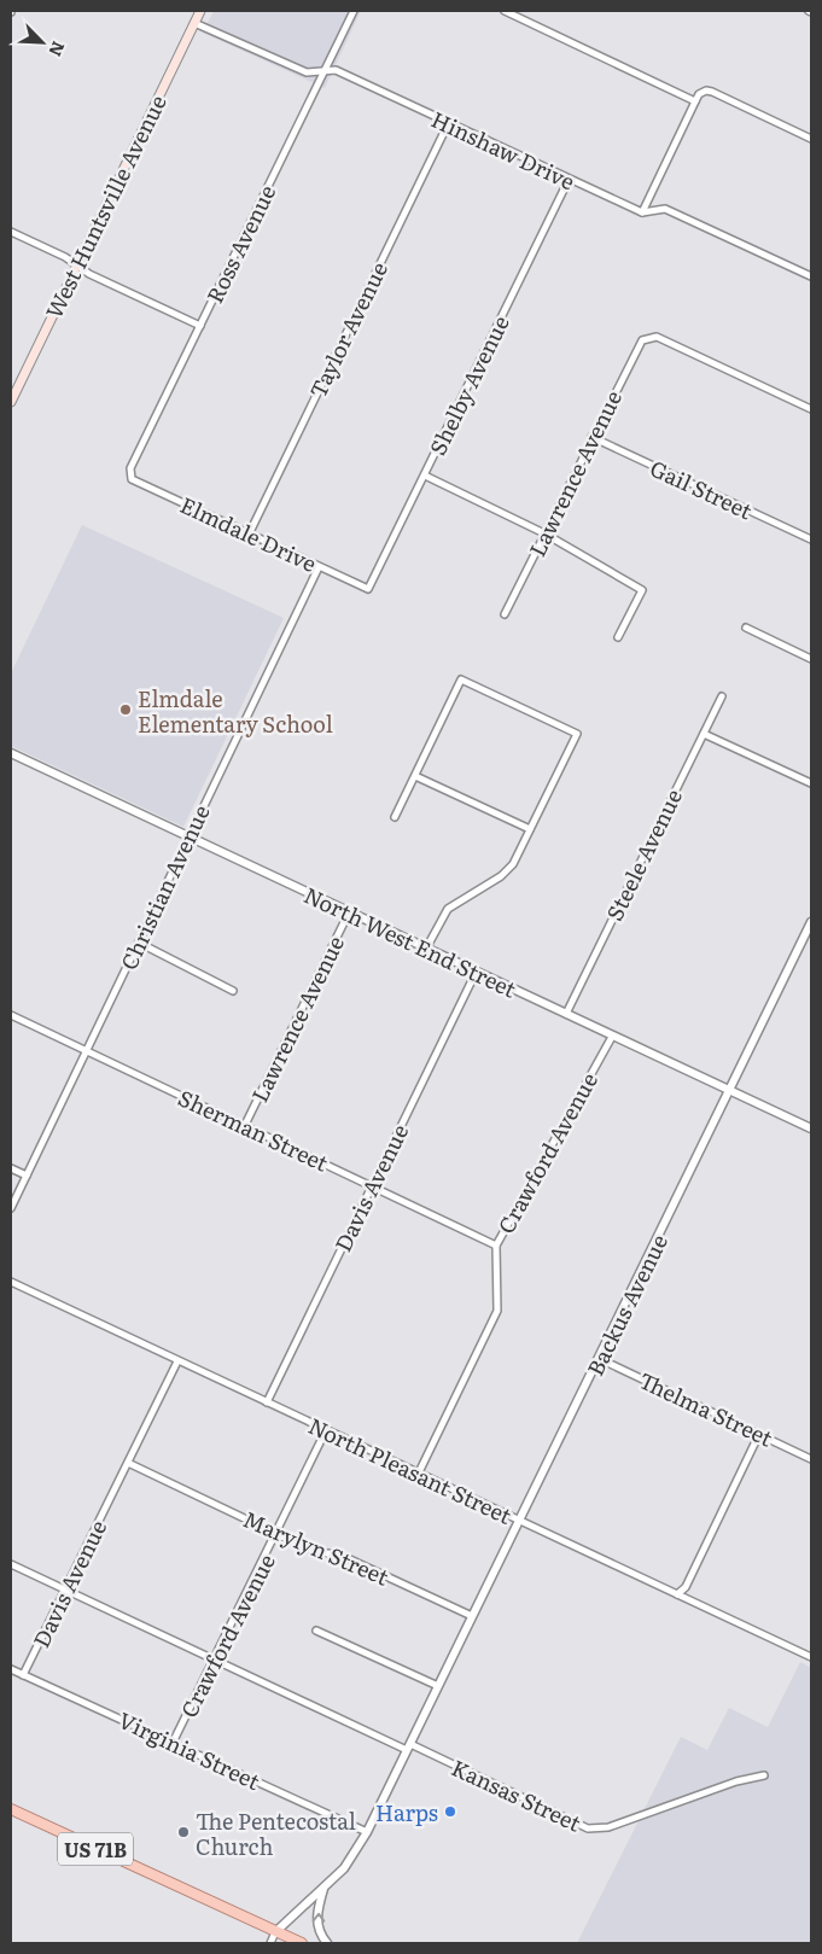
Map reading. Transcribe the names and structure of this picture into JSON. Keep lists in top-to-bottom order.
{
  "streets": {
    "main road": ["West Huntsville Avenue", "US 71B"],
    "street": [
      "Hinshaw Drive",
      "Ross Avenue",
      "Taylor Avenue",
      "Shelby Avenue",
      "Lawrence Avenue",
      "Gail Street",
      "Elmdale Drive",
      "Steele Avenue",
      "Christian Avenue",
      "North West End Street",
      "Sherman Street",
      "Crawford Avenue",
      "Davis Avenue",
      "Backus Avenue",
      "Thelma Street",
      "North Pleasant Street",
      "Marylyn Street",
      "Virginia Street",
      "Kansas Street"
    ]
  },
  "crossings": [
    ["Hinshaw Drive", "West Huntsville Avenue"],
    ["Hinshaw Drive", "Ross Avenue"],
    ["Hinshaw Drive", "Taylor Avenue"],
    ["Hinshaw Drive", "Shelby Avenue"],
    ["Ross Avenue", "Elmdale Drive"],
    ["Taylor Avenue", "Elmdale Drive"],
    ["Shelby Avenue", "Elmdale Drive"],
    ["Lawrence Avenue", "Gail Street"],
    ["Lawrence Avenue", "North West End Street"],
    ["Lawrence Avenue", "Sherman Street"],
    ["Elmdale Drive", "Christian Avenue"],
    ["Steele Avenue", "North West End Street"],
    ["Christian Avenue", "North West End Street"],
    ["Christian Avenue", "Sherman Street"],
    ["North West End Street", "Crawford Avenue"],
    ["North West End Street", "Davis Avenue"],
    ["North West End Street", "Backus Avenue"],
    ["Sherman Street", "Crawford Avenue"],
    ["Sherman Street", "Davis Avenue"],
    ["Crawford Avenue", "North Pleasant Street"],
    ["Crawford Avenue", "Marylyn Street"],
    ["Crawford Avenue", "Virginia Street"],
    ["Crawford Avenue", "Kansas Street"],
    ["Davis Avenue", "North Pleasant Street"],
    ["Davis Avenue", "Marylyn Street"],
    ["Davis Avenue", "Virginia Street"],
    ["Backus Avenue", "Thelma Street"],
    ["Backus Avenue", "North Pleasant Street"],
    ["Backus Avenue", "Marylyn Street"],
    ["Backus Avenue", "Virginia Street"],
    ["Backus Avenue", "Kansas Street"],
    ["Backus Avenue", "US 71B"]
  ],
  "places": ["Elmdale Elementary School", "Harps", "The Pentecostal Church"],
  "north": "bottom right"
}
